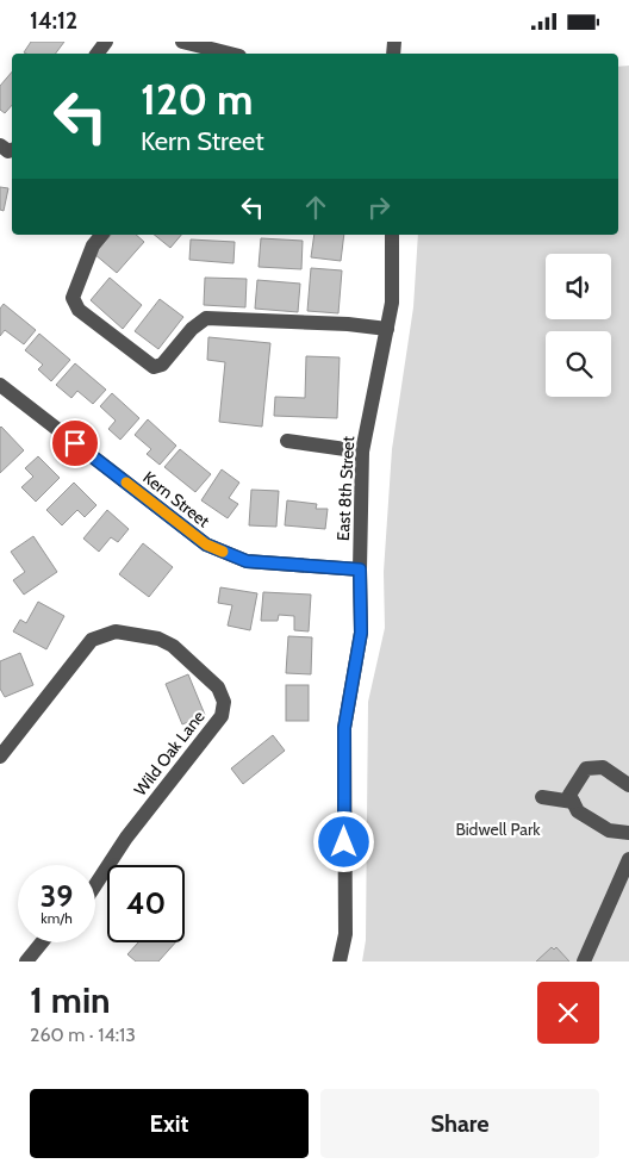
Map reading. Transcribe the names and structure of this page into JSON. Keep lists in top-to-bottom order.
{
  "streets": {
    "street": ["East 8th Street", "Kern Street", "Wild Oak Lane"]
  },
  "crossings": [
    ["East 8th Street", "Kern Street"]
  ],
  "parks": ["Bidwell Park"],
  "page": {
    "status": "14:12",
    "turn": ["120 m", "Kern Street"],
    "speed": "39 km/h",
    "limit": "40",
    "heading": ["1 min", "260 m · 14:13"],
    "buttons": ["Exit", "Share"]
  }
}
